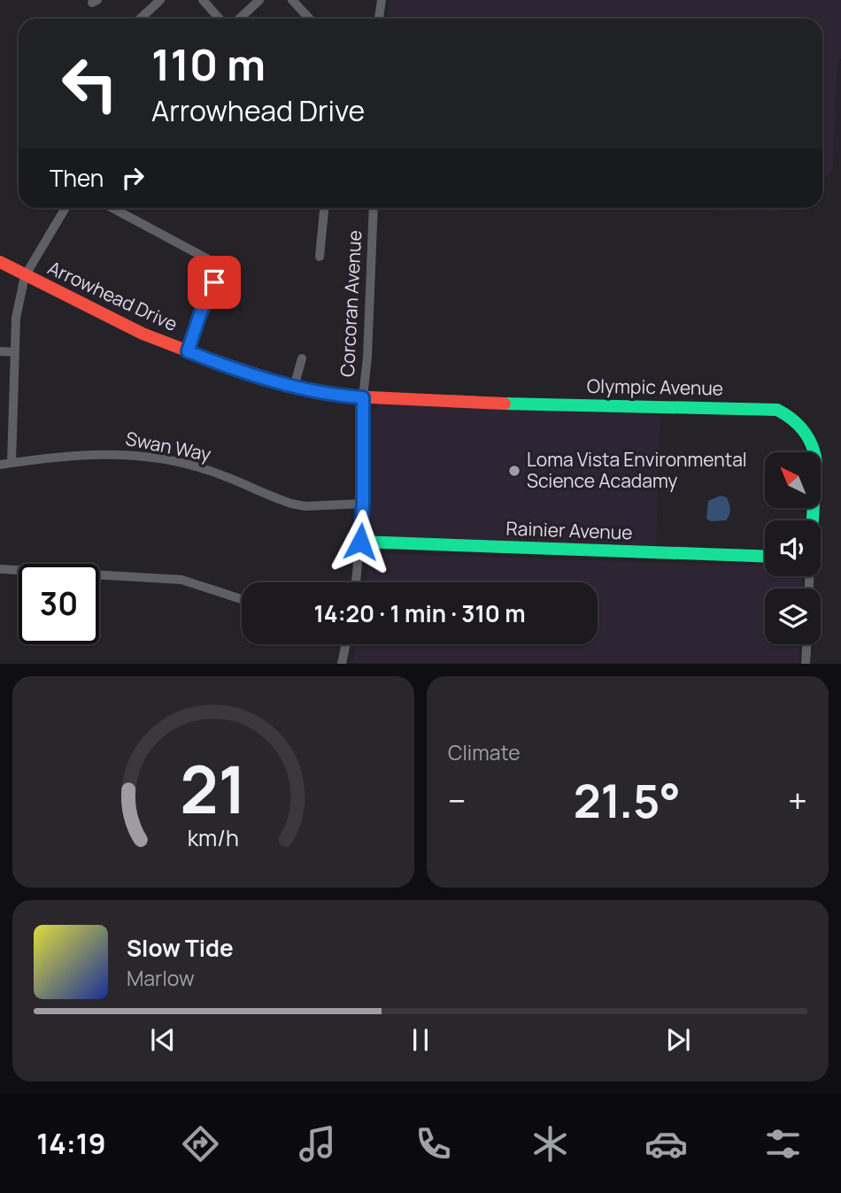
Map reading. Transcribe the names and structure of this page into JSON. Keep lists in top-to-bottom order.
{
  "streets": {
    "street": [
      "Arrowhead Drive",
      "Corcoran Avenue",
      "Olympic Avenue",
      "Swan Way",
      "Rainier Avenue"
    ]
  },
  "crossings": [
    ["Arrowhead Drive", "Corcoran Avenue"],
    ["Arrowhead Drive", "Olympic Avenue"],
    ["Corcoran Avenue", "Olympic Avenue"],
    ["Corcoran Avenue", "Swan Way"],
    ["Corcoran Avenue", "Rainier Avenue"]
  ],
  "places": ["Loma Vista Environmental Science Acadamy"],
  "north": "top left",
  "page": {
    "turn": ["110 m", "Arrowhead Drive"],
    "then": "Then",
    "limit": "30",
    "trip": "14:20 · 1 min · 310 m",
    "tile": "Climate",
    "heat": ["−", "21.5°", "+"],
    "song": ["Slow Tide", "Marlow"],
    "tabs": "14:19",
    "gauge": ["21", "km/h"]
  }
}
